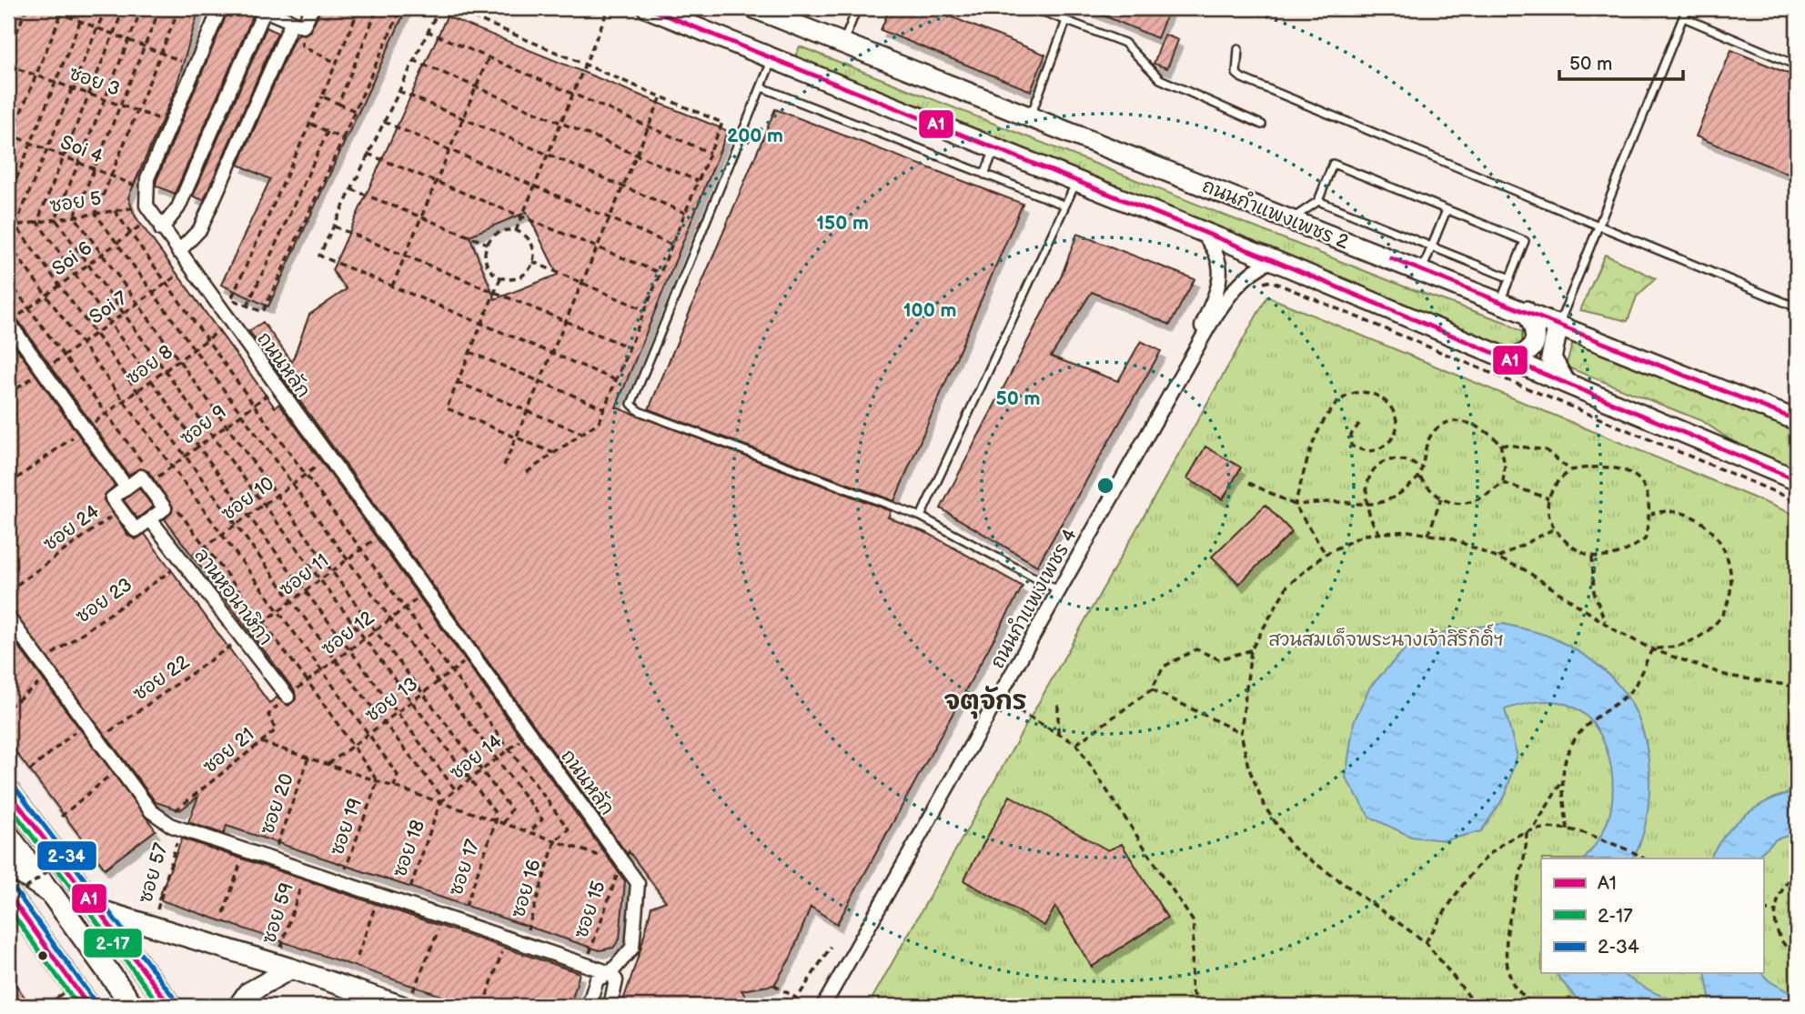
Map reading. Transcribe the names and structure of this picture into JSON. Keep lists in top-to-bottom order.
{
  "streets": {
    "main road": ["ถนนกำแพงเพชร 2"],
    "street": ["ถนนหลัก", "ลานหอนาฬิกา", "ถนนกำแพงเพชร 4"],
    "path": [
      "ซอย 3",
      "Soi 4",
      "ซอย 5",
      "Soi 6",
      "Soi 7",
      "ซอย 8",
      "ซอย 9",
      "ซอย 10",
      "ซอย 24",
      "ซอย 11",
      "ซอย 23",
      "ซอย 12",
      "ซอย 22",
      "ซอย 13",
      "ซอย 21",
      "ซอย 14",
      "ซอย 20",
      "ซอย 19",
      "ซอย 18",
      "ซอย 17",
      "ซอย 57",
      "ซอย 16",
      "ซอย 15",
      "ซอย 59"
    ]
  },
  "crossings": [
    ["ซอย 5", "Soi 6"],
    ["ซอย 5", "ถนนหลัก"],
    ["Soi 6", "ถนนหลัก"],
    ["Soi 7", "ถนนหลัก"],
    ["ซอย 8", "ถนนหลัก"],
    ["ถนนหลัก", "ซอย 9"],
    ["ถนนหลัก", "ซอย 10"],
    ["ถนนหลัก", "ซอย 11"],
    ["ถนนหลัก", "ซอย 12"],
    ["ถนนหลัก", "ซอย 13"],
    ["ถนนหลัก", "ซอย 14"],
    ["ถนนหลัก", "ซอย 15"],
    ["ซอย 10", "ลานหอนาฬิกา"],
    ["ซอย 10", "ซอย 23"],
    ["ซอย 11", "ลานหอนาฬิกา"],
    ["ซอย 11", "ซอย 22"],
    ["ลานหอนาฬิกา", "ซอย 23"],
    ["ลานหอนาฬิกา", "ซอย 12"],
    ["ลานหอนาฬิกา", "ซอย 22"],
    ["ลานหอนาฬิกา", "ซอย 21"],
    ["ซอย 12", "ซอย 21"],
    ["ซอย 14", "ซอย 18"],
    ["ซอย 14", "ซอย 16"]
  ],
  "districts": ["จตุจักร"],
  "parks": ["สวนสมเด็จพระนางเจ้าสิริกิติ์ฯ"],
  "lines": ["transit line A1", "transit line 2-34", "transit line 2-17"],
  "legend": ["A1", "2-17", "2-34"],
  "scale_bar": "50 m",
  "rings": [
    "200 m",
    "150 m",
    "100 m",
    "50 m"
  ]
}
